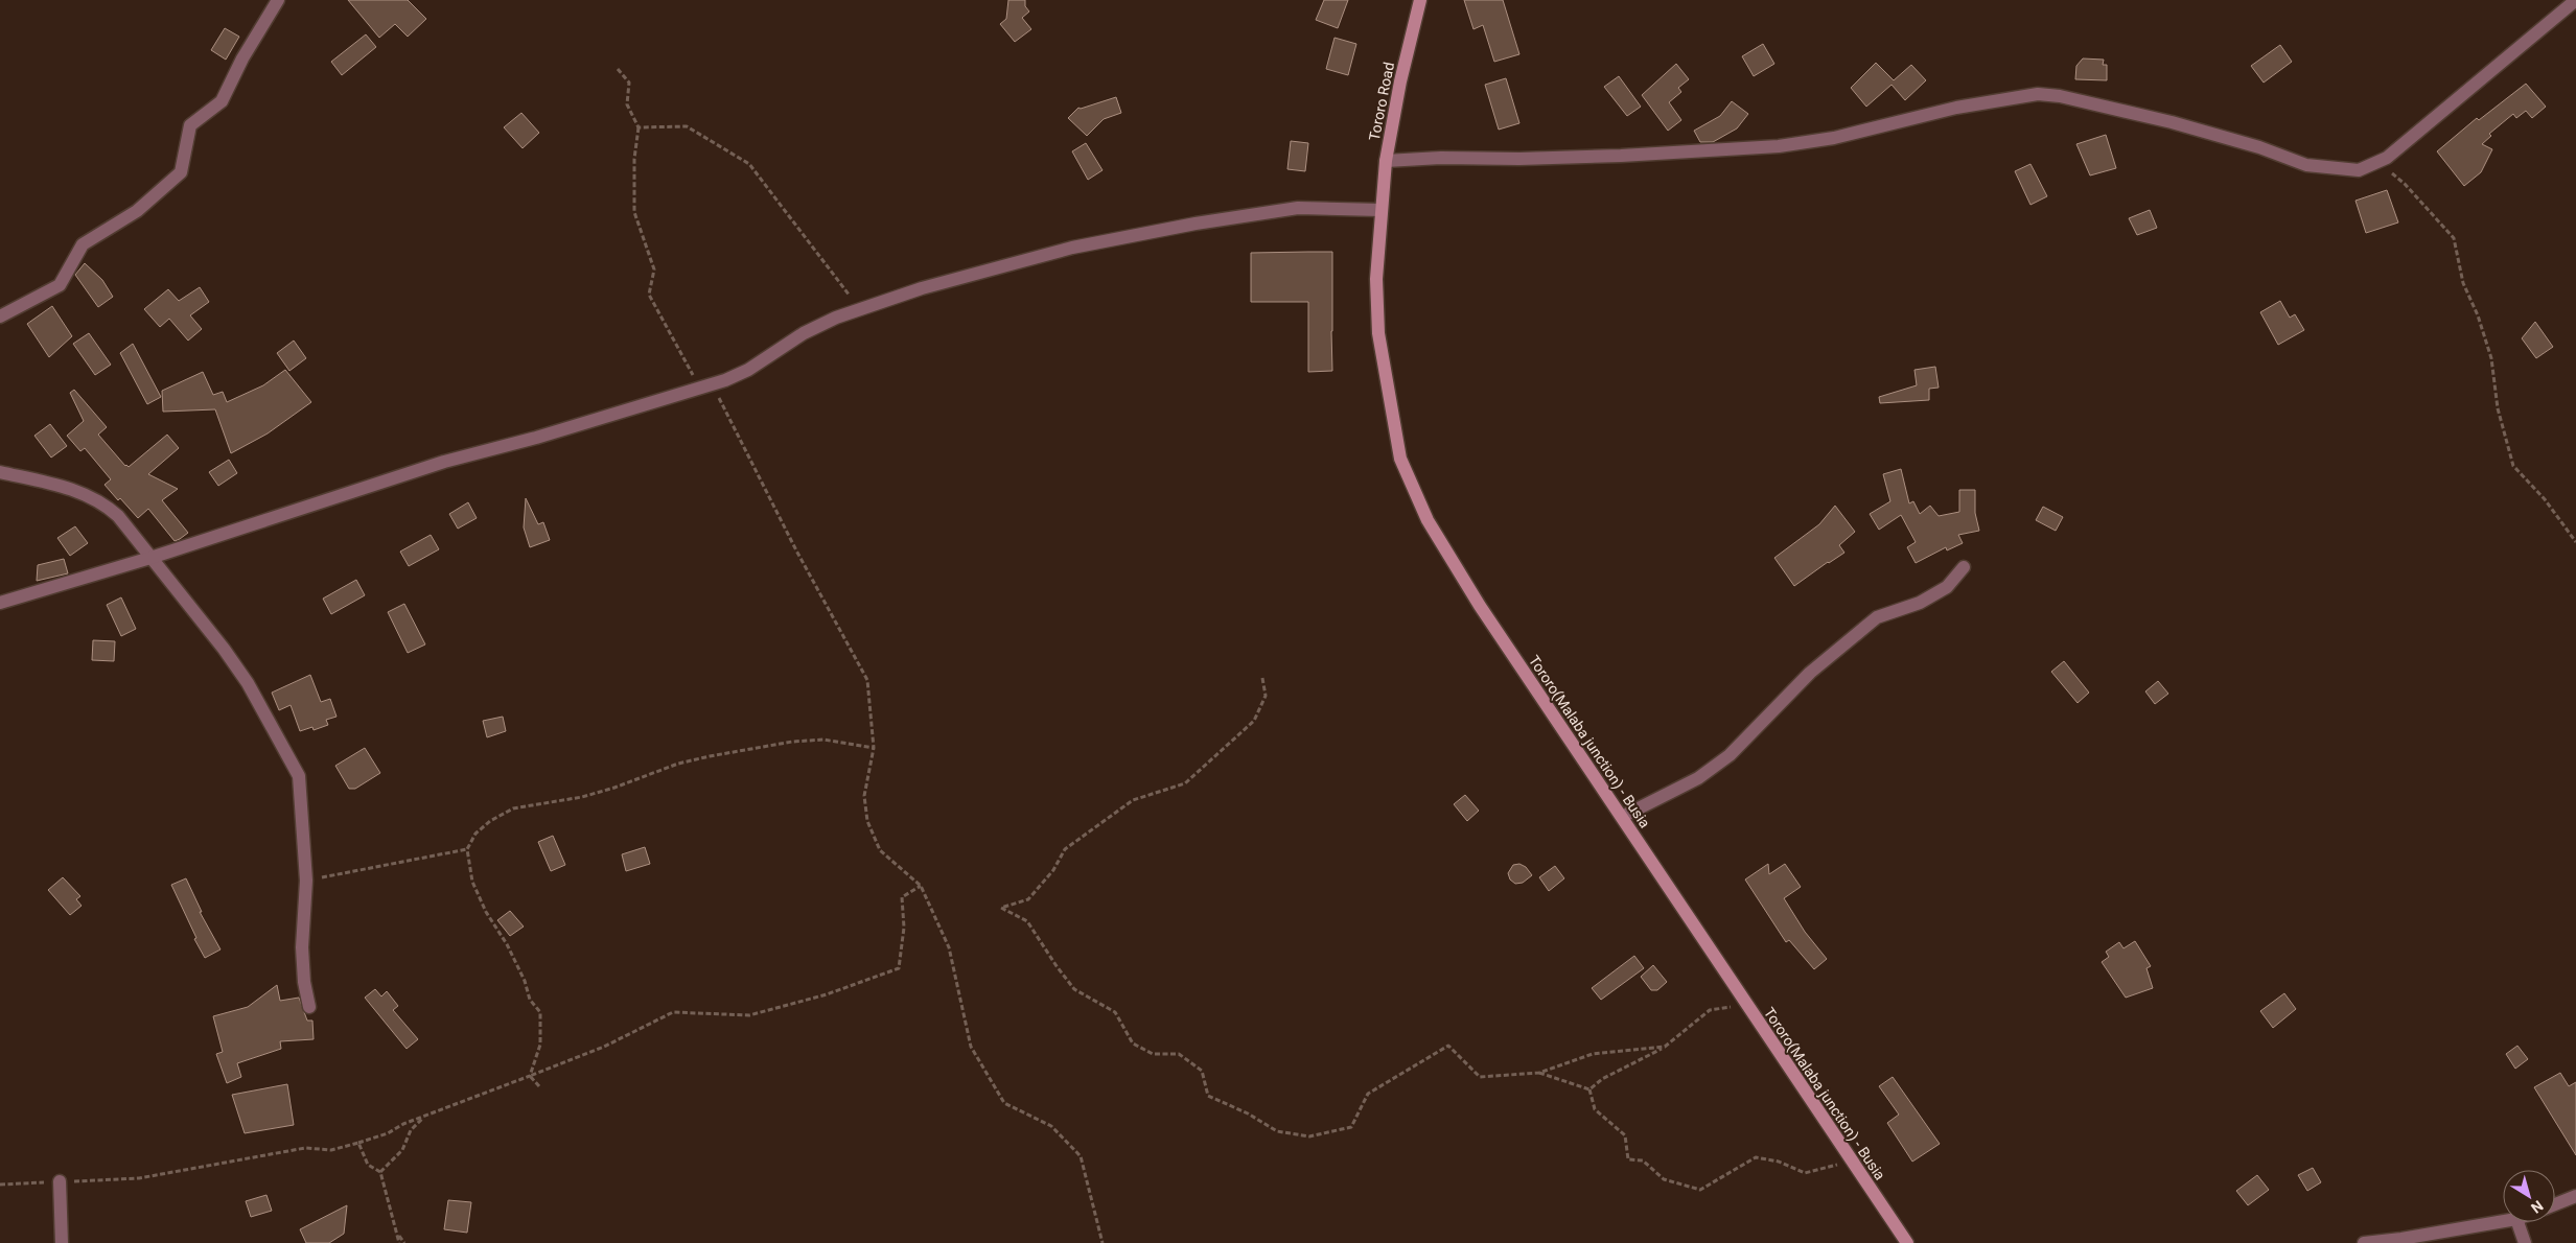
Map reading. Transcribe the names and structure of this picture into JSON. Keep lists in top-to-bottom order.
{
  "streets": {
    "main road": ["Tororo Road", "Tororo(Malaba junction) - Busia"]
  },
  "crossings": [
    ["Tororo Road", "Tororo(Malaba junction) - Busia"]
  ],
  "north": "bottom right"
}
